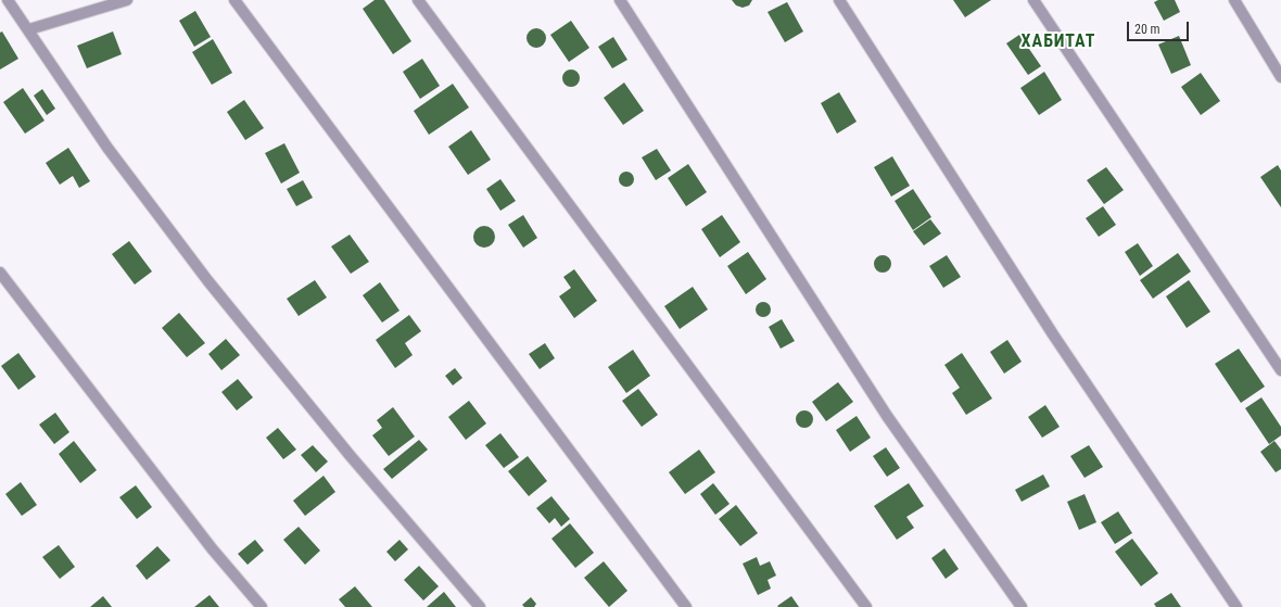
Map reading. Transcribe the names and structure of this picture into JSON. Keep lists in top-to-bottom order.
{
  "districts": ["ХАБИТАТ"],
  "scale_bar": "20 m"
}
